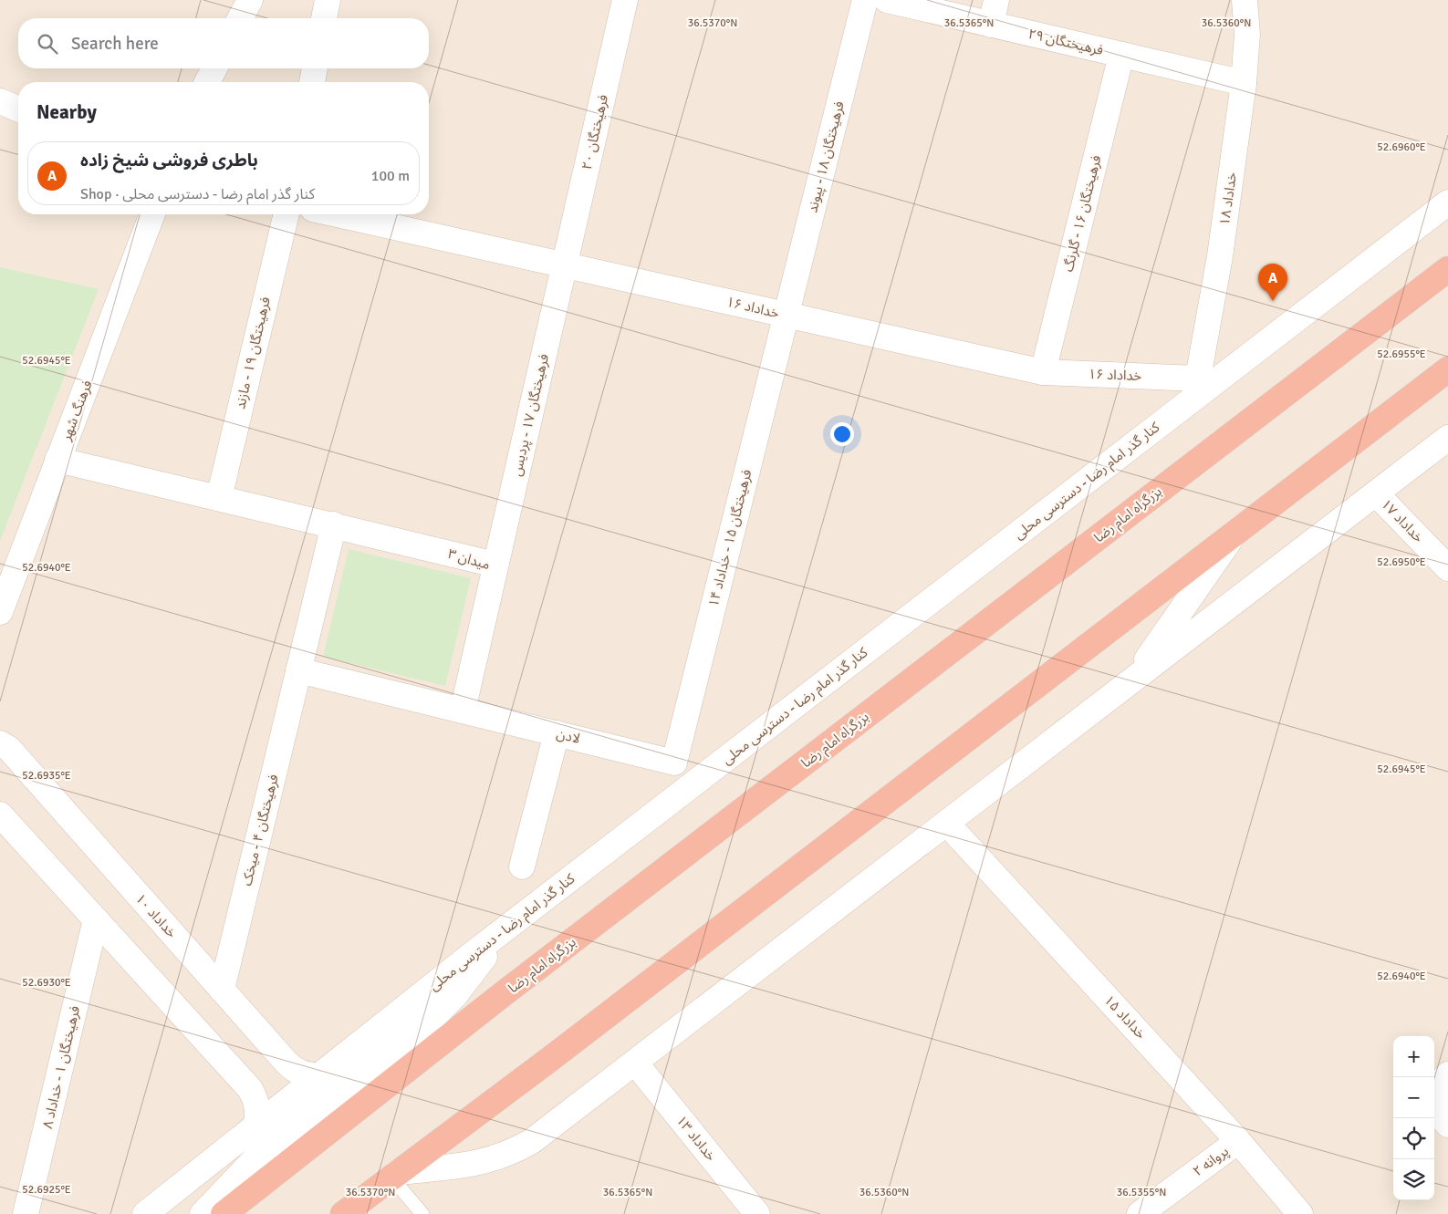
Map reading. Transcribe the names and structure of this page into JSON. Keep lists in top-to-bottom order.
{
  "streets": {
    "highway": ["بزرگراه امام رضا"],
    "street": [
      "فرهیختگان ۲۹",
      "فرهیختگان ۲۰",
      "فرهیختگان ۱۸ - پیوند",
      "خداداد ۱۸",
      "فرهیختگان ۱۶ - گلرنگ",
      "خداداد ۱۶",
      "فرهیختگان ۱۹ - مازند",
      "فرهنگ شهر",
      "فرهیختگان ۱۷ - پردیس",
      "کنار گذر امام رضا - دسترسی محلی",
      "خداداد ۱۷",
      "فرهیختگان ۱۵ - خداداد ۱۴",
      "میدان ۳",
      "لادن",
      "فرهیختگان ۴ - میخک",
      "خداداد ۱۰",
      "خداداد ۱۵",
      "فرهیختگان ۱ - خداداد ۸",
      "خداداد ۱۳",
      "پروانه ۲"
    ]
  },
  "crossings": [
    ["فرهیختگان ۲۹", "خداداد ۱۸"],
    ["فرهیختگان ۲۹", "فرهیختگان ۱۶ - گلرنگ"],
    ["فرهیختگان ۲۰", "خداداد ۱۶"],
    ["فرهیختگان ۲۰", "فرهیختگان ۱۷ - پردیس"],
    ["فرهیختگان ۱۸ - پیوند", "خداداد ۱۶"],
    ["فرهیختگان ۱۸ - پیوند", "فرهیختگان ۱۵ - خداداد ۱۴"],
    ["خداداد ۱۸", "خداداد ۱۶"],
    ["خداداد ۱۸", "کنار گذر امام رضا - دسترسی محلی"],
    ["فرهیختگان ۱۶ - گلرنگ", "خداداد ۱۶"],
    ["خداداد ۱۶", "فرهیختگان ۱۷ - پردیس"],
    ["خداداد ۱۶", "کنار گذر امام رضا - دسترسی محلی"],
    ["خداداد ۱۶", "فرهیختگان ۱۵ - خداداد ۱۴"],
    ["فرهیختگان ۱۹ - مازند", "میدان ۳"],
    ["فرهنگ شهر", "میدان ۳"],
    ["فرهیختگان ۱۷ - پردیس", "میدان ۳"],
    ["کنار گذر امام رضا - دسترسی محلی", "خداداد ۱۰"],
    ["فرهیختگان ۱۵ - خداداد ۱۴", "لادن"],
    ["میدان ۳", "لادن"],
    ["فرهیختگان ۴ - میخک", "خداداد ۱۰"],
    ["خداداد ۱۵", "پروانه ۲"]
  ],
  "page": {
    "search": "Search here",
    "heading": "Nearby",
    "list": [
      {
        "mark": "A",
        "name": "باطری فروشی شیخ زاده",
        "note": "Shop · کنار گذر امام رضا - دسترسی محلی",
        "value": "100 m"
      }
    ],
    "pins": "A",
    "map_buttons": ["+", "−"]
  },
  "coordinates": [
    "36.5370°N",
    "36.5365°N",
    "36.5360°N",
    "52.6960°E",
    "52.6955°E",
    "52.6945°E",
    "52.6950°E",
    "52.6940°E",
    "52.6935°E",
    "52.6930°E",
    "52.6925°E",
    "36.5355°N"
  ]
}
